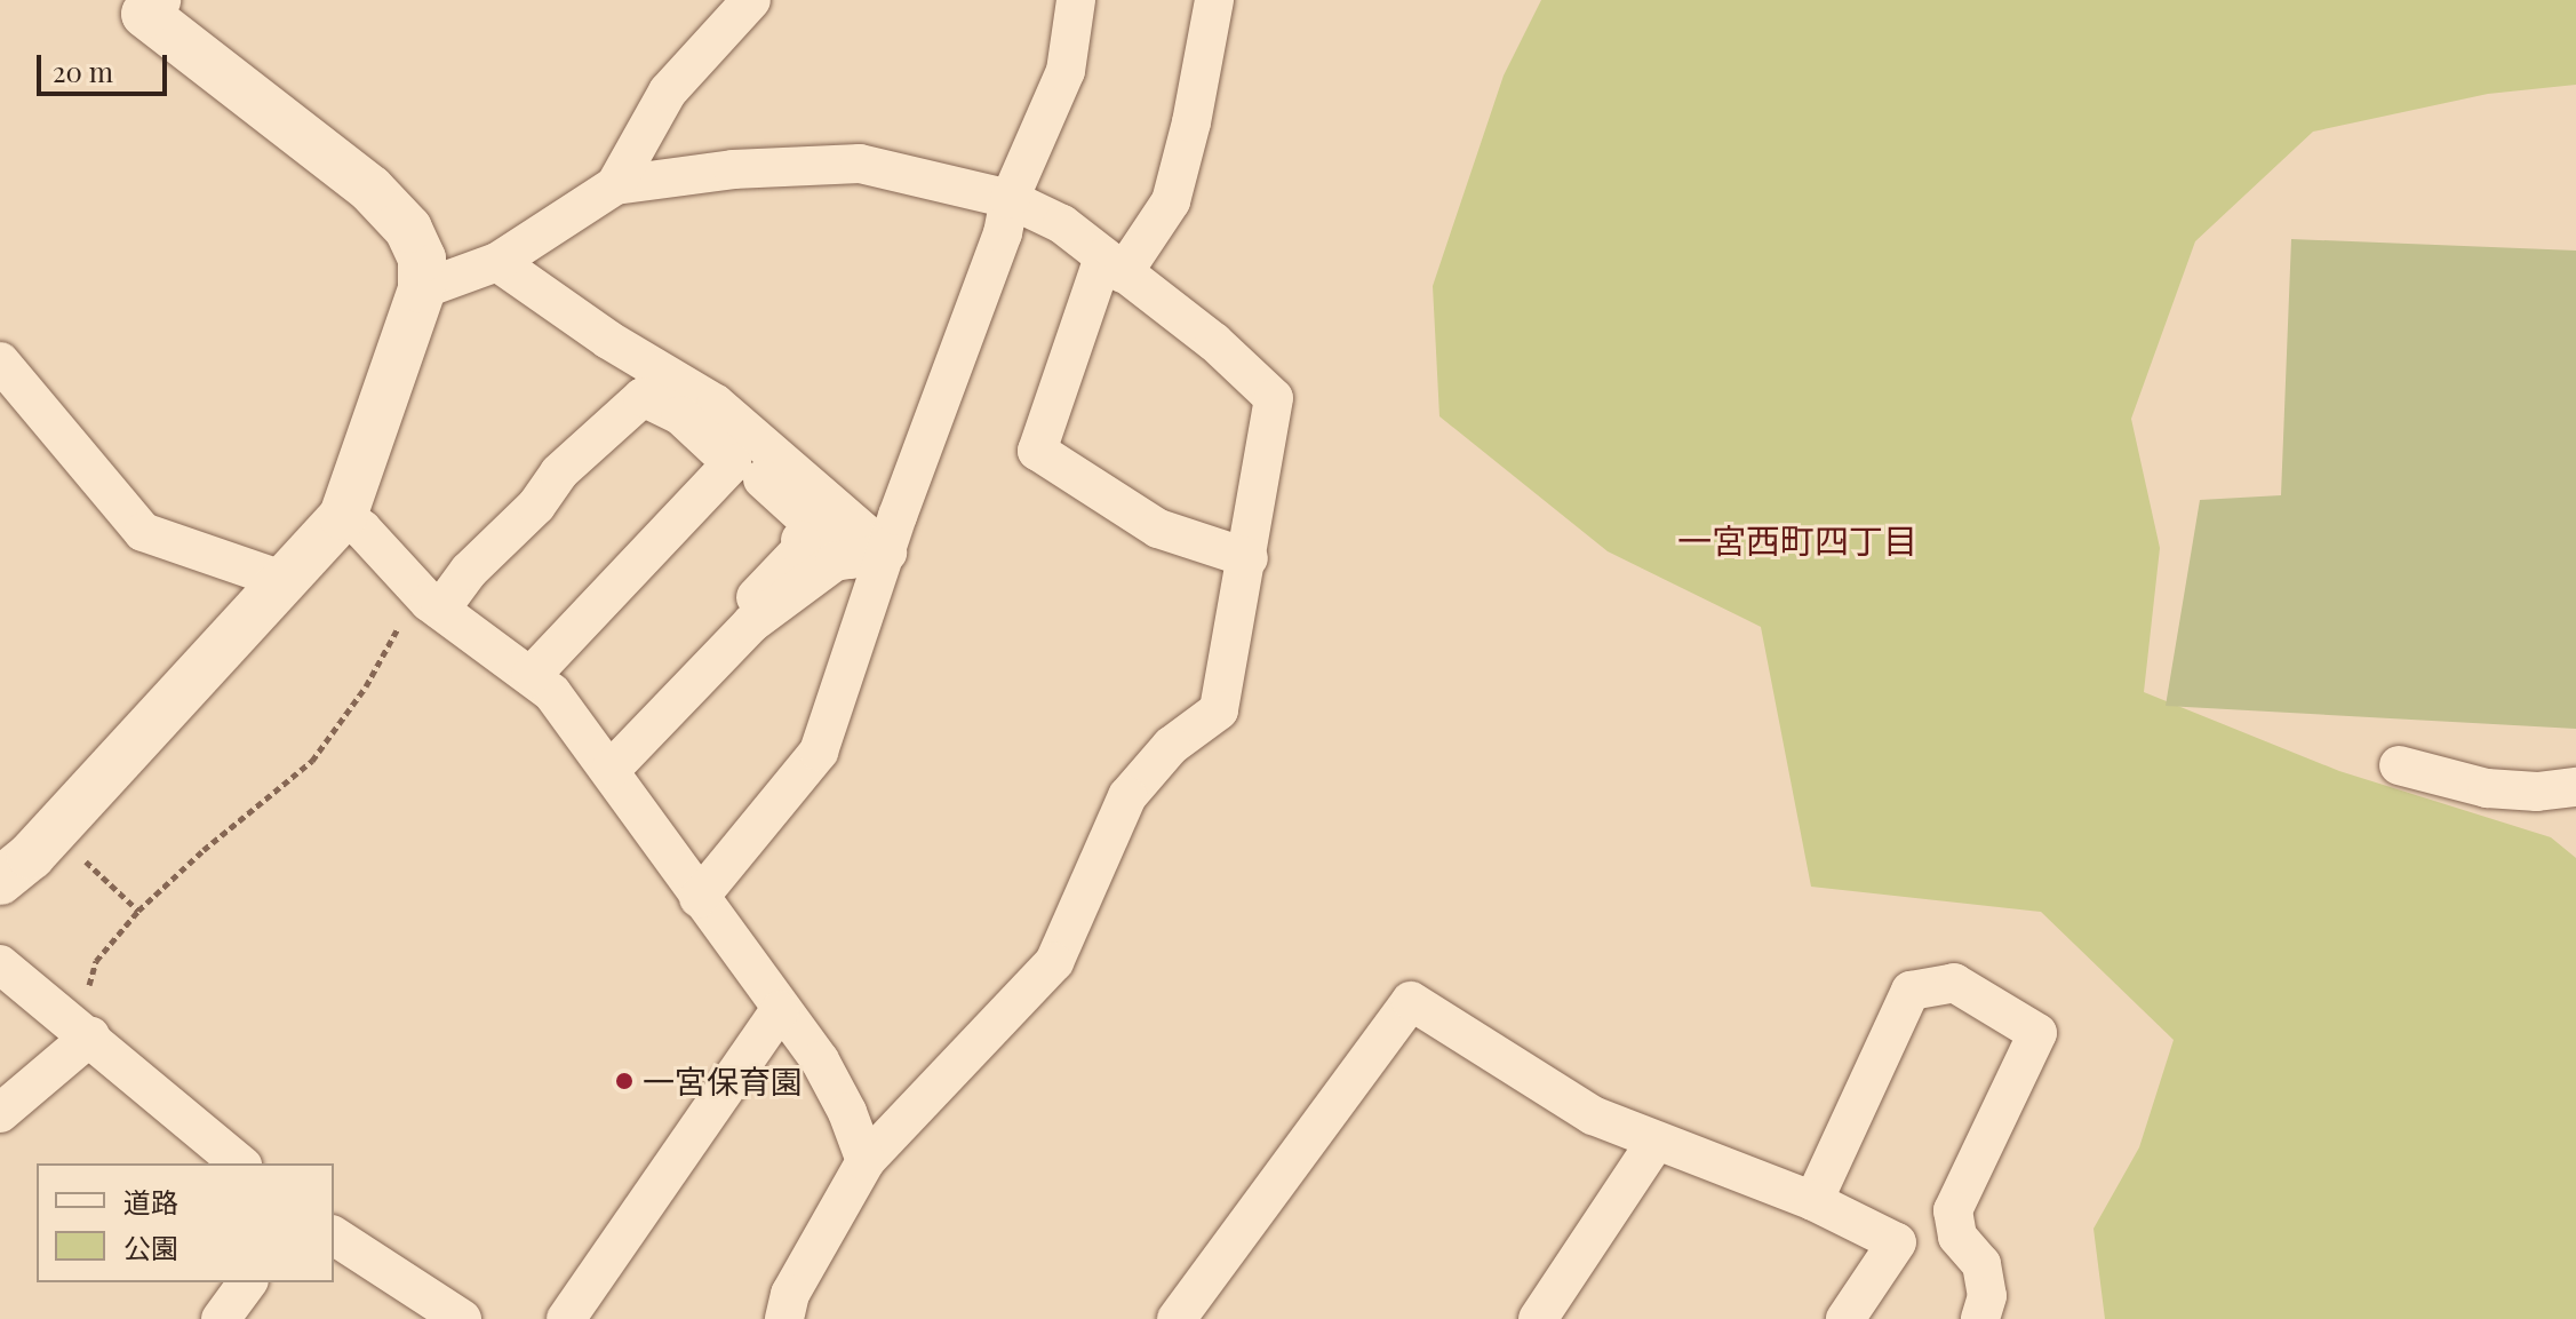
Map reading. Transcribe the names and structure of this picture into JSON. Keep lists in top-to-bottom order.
{
  "districts": ["一宮西町四丁目"],
  "places": ["一宮保育園"],
  "legend": ["道路", "公園"],
  "scale_bar": "20 m"
}
